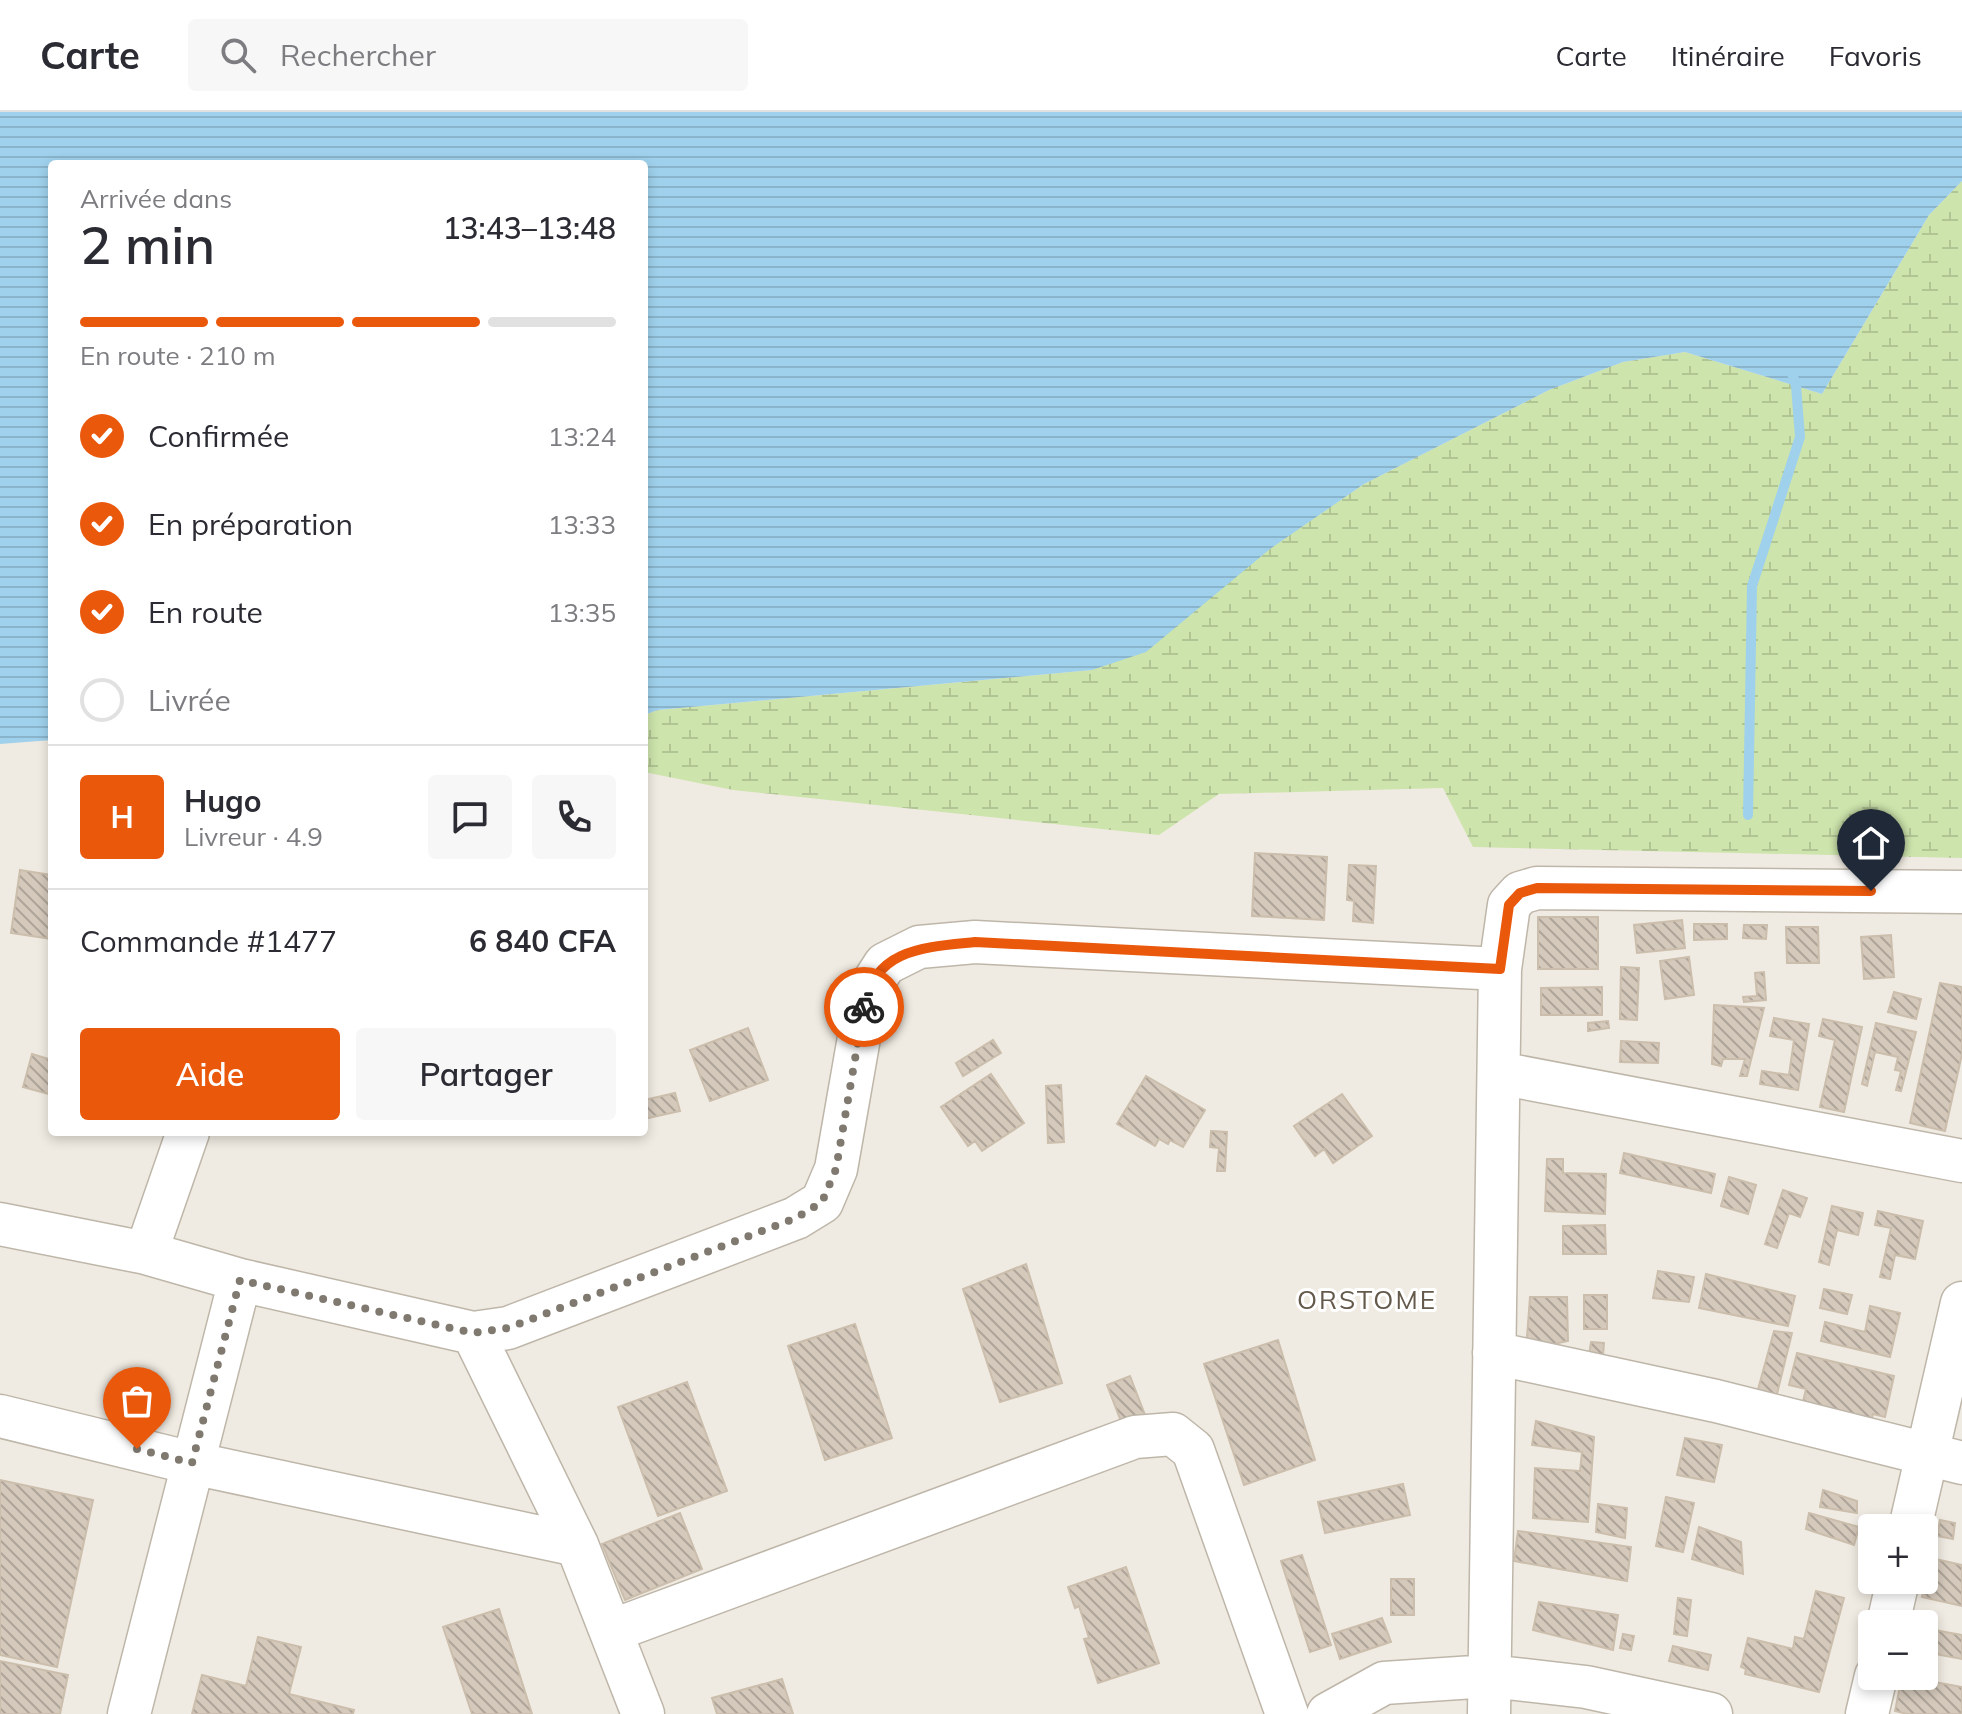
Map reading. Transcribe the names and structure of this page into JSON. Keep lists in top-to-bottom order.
{
  "districts": ["ORSTOME"],
  "page": {
    "header": "Carte",
    "search": "Rechercher",
    "nav": ["Carte", "Itinéraire", "Favoris"],
    "heading": ["2 min", "Arrivée dans", "13:43–13:48"],
    "panel": [
      "Hugo",
      "Livreur · 4.9",
      "Commande #1477",
      "6 840 CFA"
    ],
    "bar": "En route · 210 m",
    "list": [
      ["Confirmée", "13:24"],
      ["En préparation", "13:33"],
      ["En route", "13:35"],
      "Livrée"
    ],
    "round": "H",
    "buttons": ["Aide", "Partager"],
    "map_buttons": ["+", "−"]
  }
}
